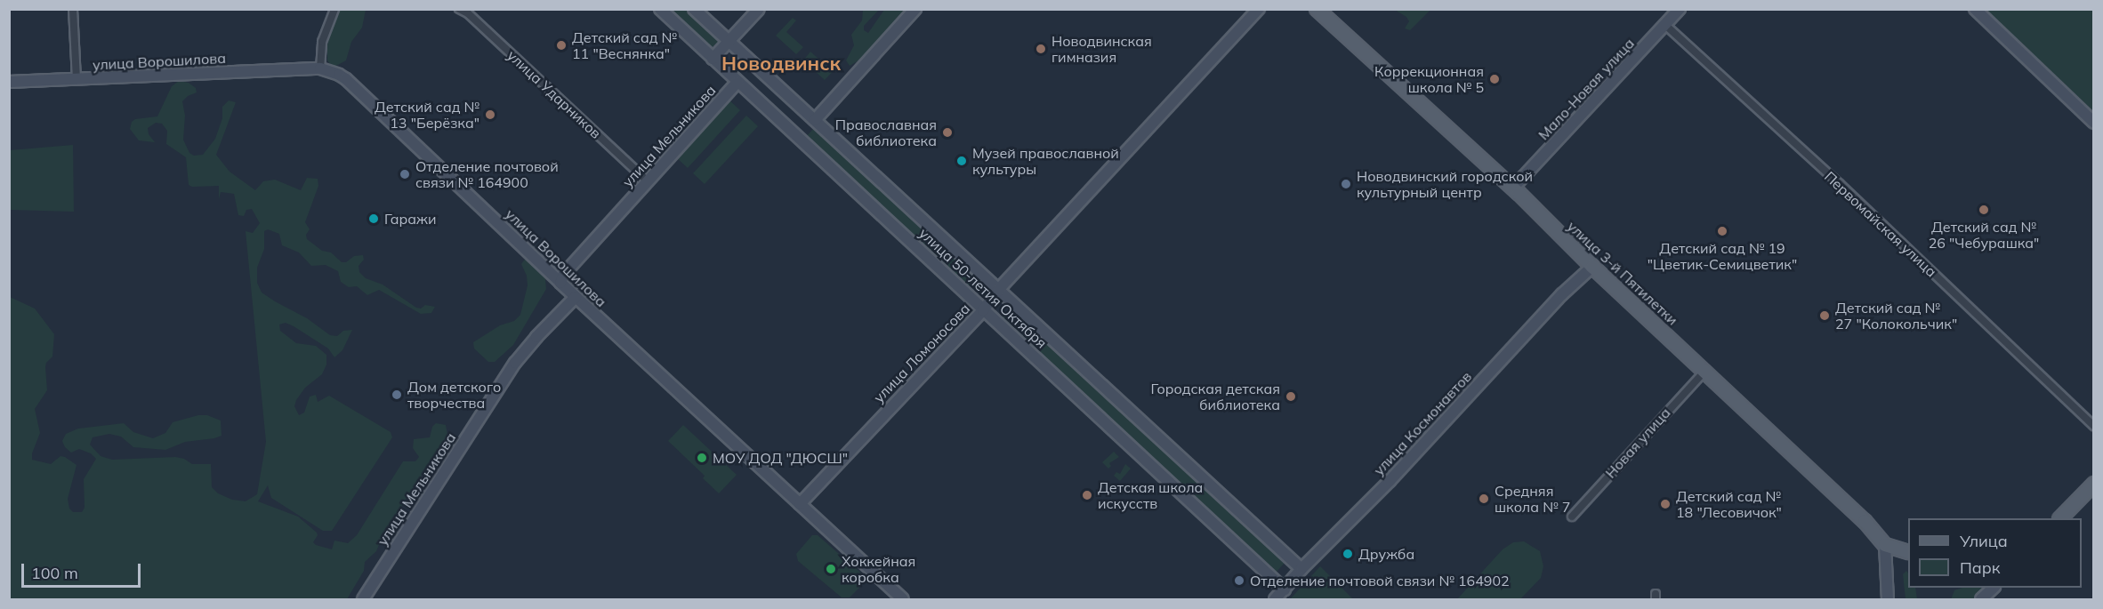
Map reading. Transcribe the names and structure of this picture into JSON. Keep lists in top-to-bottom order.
{
  "streets": {
    "main road": [
      "улица Ворошилова",
      "Мало-Новая улица",
      "улица Мельникова",
      "улица 3-й Пятилетки",
      "улица 50-летия Октября",
      "улица Ломоносова",
      "улица Космонавтов"
    ],
    "street": ["улица Ударников", "Первомайская улица", "Новая улица"]
  },
  "crossings": [
    ["улица Ворошилова", "улица Мельникова"],
    ["улица Ворошилова", "улица Ломоносова"],
    ["Мало-Новая улица", "Первомайская улица"],
    ["Мало-Новая улица", "улица 3-й Пятилетки"],
    ["улица Ударников", "улица Мельникова"],
    ["улица Мельникова", "улица 50-летия Октября"],
    ["улица 3-й Пятилетки", "улица Космонавтов"],
    ["улица 3-й Пятилетки", "Новая улица"],
    ["улица 50-летия Октября", "улица Ломоносова"],
    ["улица 50-летия Октября", "улица Космонавтов"]
  ],
  "districts": ["Новодвинск"],
  "places": [
    "Детский сад № 11 \"Веснянка\"",
    "Новодвинская гимназия",
    "Коррекционная школа № 5",
    "Детский сад № 13 \"Берёзка\"",
    "Православная библиотека",
    "Музей православной культуры",
    "Отделение почтовой связи № 164900",
    "Новодвинский городской культурный центр",
    "Детский сад № 26 \"Чебурашка\"",
    "Гаражи",
    "Детский сад № 19 \"Цветик-Семицветик\"",
    "Детский сад № 27 \"Колокольчик\"",
    "Дом детского творчества",
    "Городская детская библиотека",
    "МОУ ДОД \"ДЮСШ\"",
    "Детская школа искусств",
    "Средняя школа № 7",
    "Детский сад № 18 \"Лесовичок\"",
    "Дружба",
    "Хоккейная коробка",
    "Отделение почтовой связи № 164902"
  ],
  "legend": ["Улица", "Парк"],
  "scale_bar": "100 m"
}
